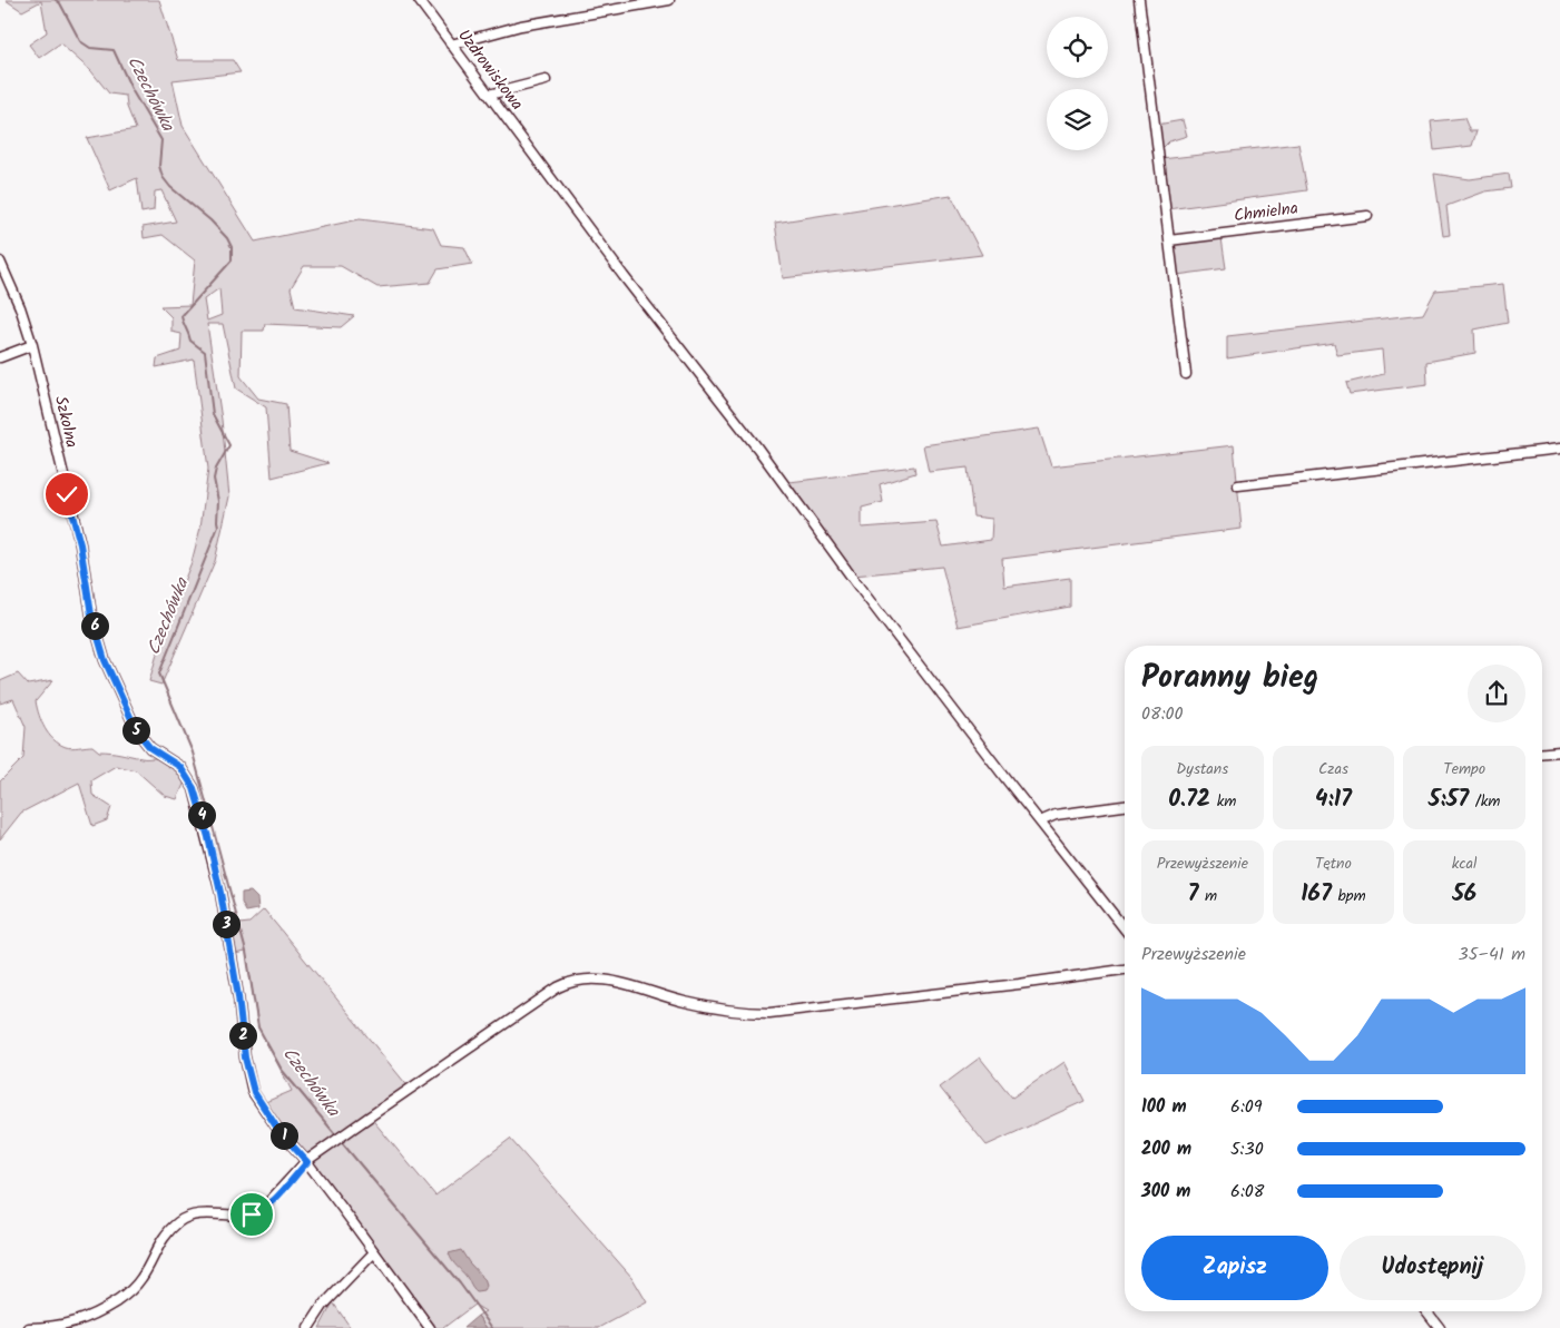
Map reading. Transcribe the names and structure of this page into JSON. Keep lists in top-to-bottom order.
{
  "streets": {
    "street": ["Uzdrowiskowa", "Chmielna", "Szkolna"]
  },
  "water": ["Czechówka"],
  "page": {
    "pins": [
      "6",
      "5",
      "4",
      "3",
      "2",
      "1"
    ],
    "heading": ["Poranny bieg", "08:00"],
    "stats": [
      ["Dystans", "0.72 km"],
      ["Czas", "4:17"],
      ["Tempo", "5:57 /km"],
      ["Przewyższenie", "7 m"],
      ["Tętno", "167 bpm"],
      ["kcal", "56"]
    ],
    "chart": ["Przewyższenie", "35–41 m"],
    "list": [
      {
        "name": "100 m",
        "note": "6:09"
      },
      {
        "name": "200 m",
        "note": "5:30"
      },
      {
        "name": "300 m",
        "note": "6:08"
      }
    ],
    "buttons": ["Zapisz", "Udostępnij"]
  }
}
